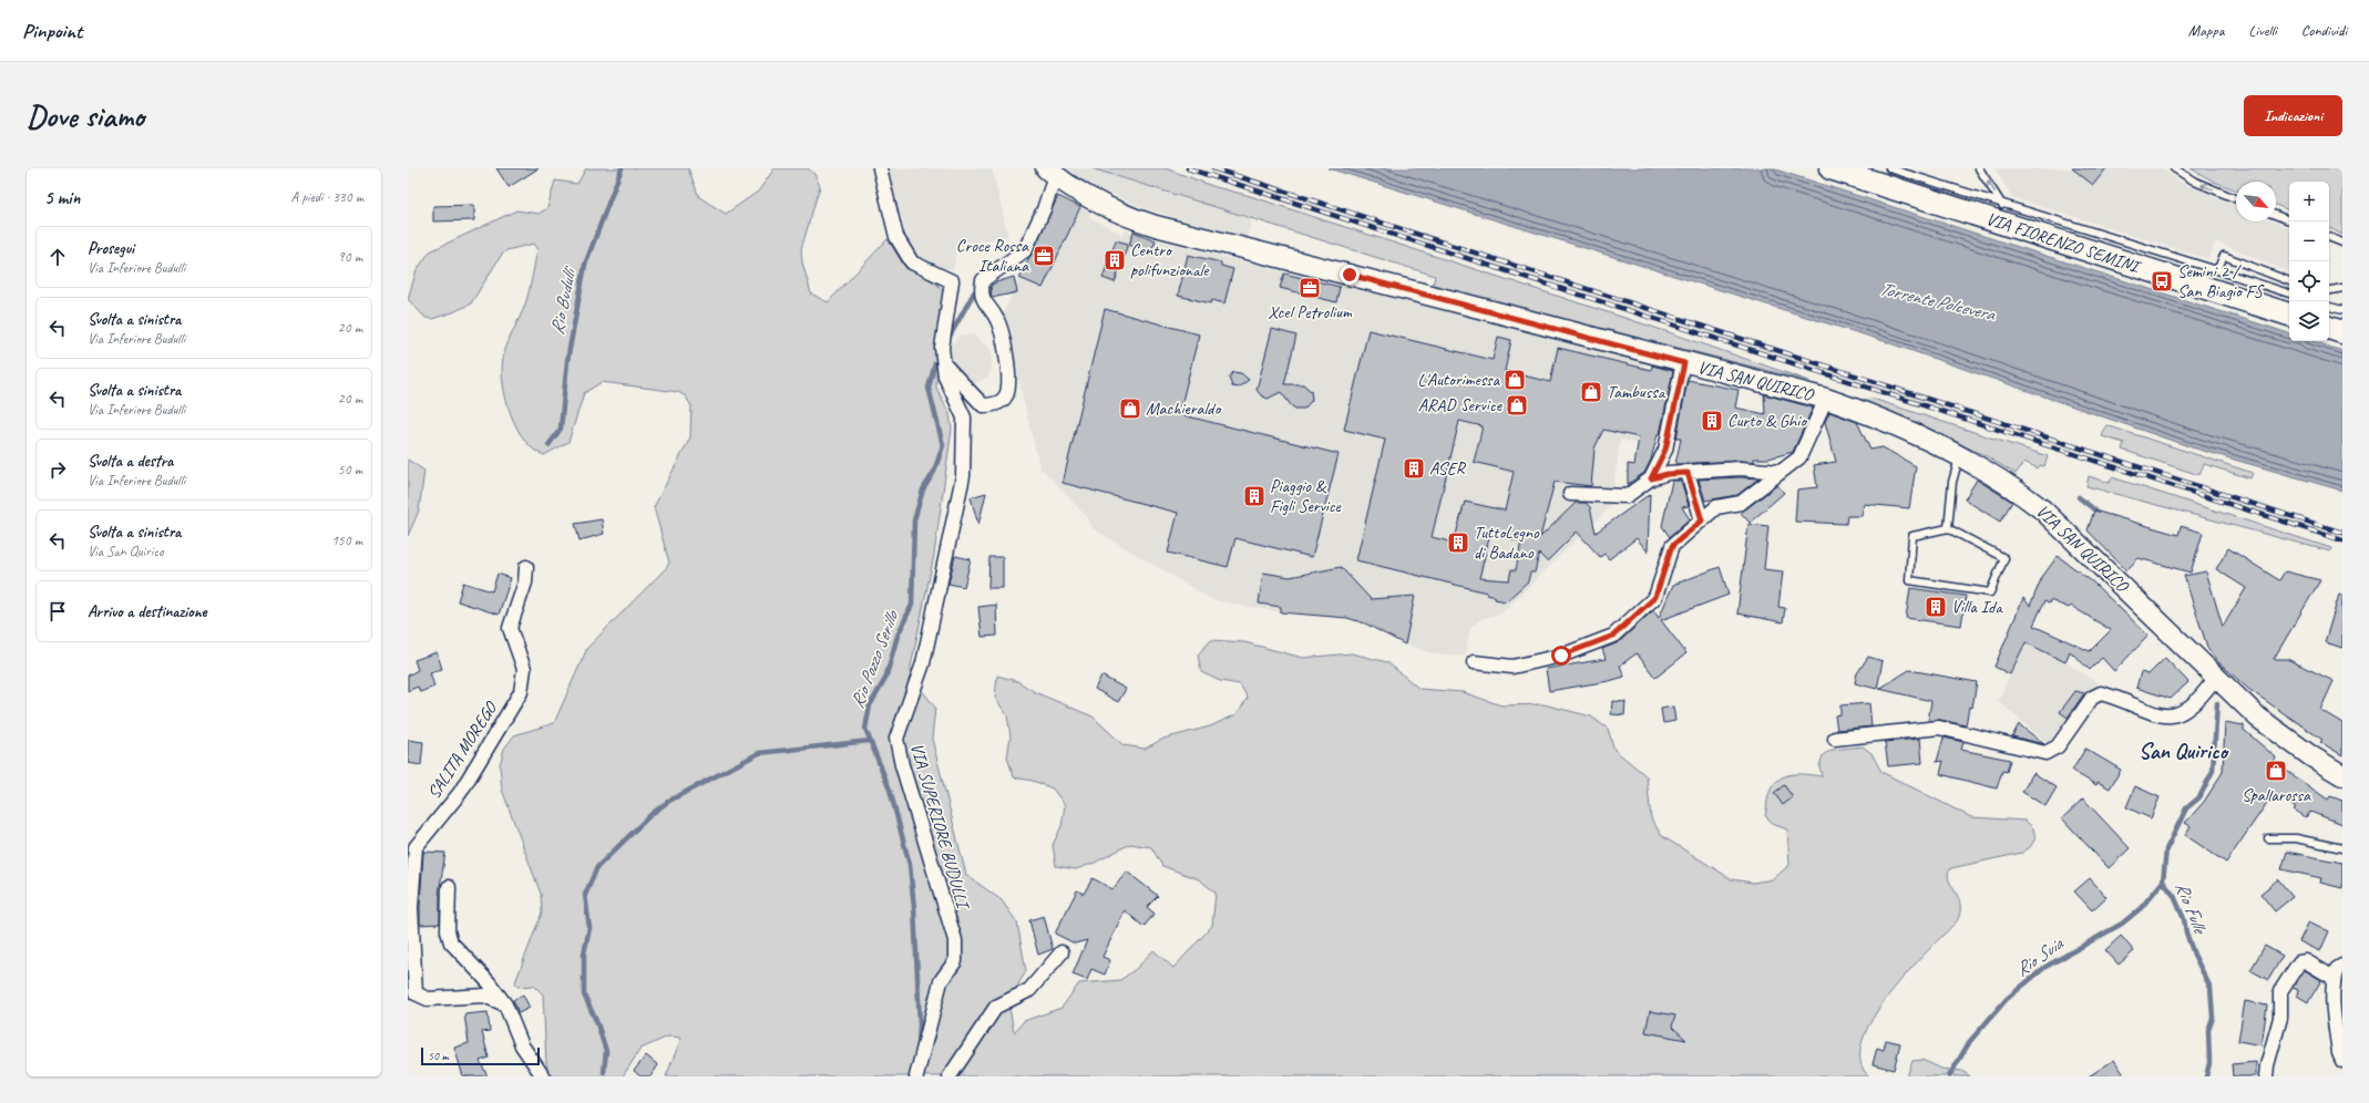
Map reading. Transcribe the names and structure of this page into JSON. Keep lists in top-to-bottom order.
{
  "streets": {
    "main road": ["VIA FIORENZO SEMINI", "VIA SAN QUIRICO"],
    "street": ["SALITA MOREGO", "VIA SUPERIORE BUDULLI"]
  },
  "districts": ["San Quirico"],
  "water": [
    "Torrente Polcevera",
    "Rio Budulli",
    "Rio Pozzo Serillo",
    "Rio Fulle",
    "Rio Suia"
  ],
  "places": {
    "office": ["Croce Rossa Italiana", "Xcel Petrolium"],
    "building": [
      "Centro polifunzionale",
      "Curto & Ghio",
      "ASER",
      "Piaggio & Figli Service",
      "TuttoLegno di Badano",
      "Villa Ida"
    ],
    "bus stop": ["Semini 2 / San Biagio FS"],
    "shop": [
      "L'Autorimessa",
      "Tambussa",
      "ARAD Service",
      "Machieraldo",
      "Spallarossa"
    ]
  },
  "scale_bar": "50 m",
  "north": "bottom right",
  "page": {
    "header": "Pinpoint",
    "nav": ["Mappa", "Livelli", "Condividi"],
    "buttons": "Indicazioni",
    "title": "Dove siamo",
    "heading": ["5 min", "A piedi · 330 m"],
    "map_buttons": ["+", "−"],
    "list": [
      ["Prosegui", "Via Inferiore Budulli", "90 m"],
      ["Svolta a sinistra", "Via Inferiore Budulli", "20 m"],
      ["Svolta a sinistra", "Via Inferiore Budulli", "20 m"],
      ["Svolta a destra", "Via Inferiore Budulli", "50 m"],
      ["Svolta a sinistra", "Via San Quirico", "150 m"],
      "Arrivo a destinazione"
    ],
    "scale": "50 m"
  }
}
